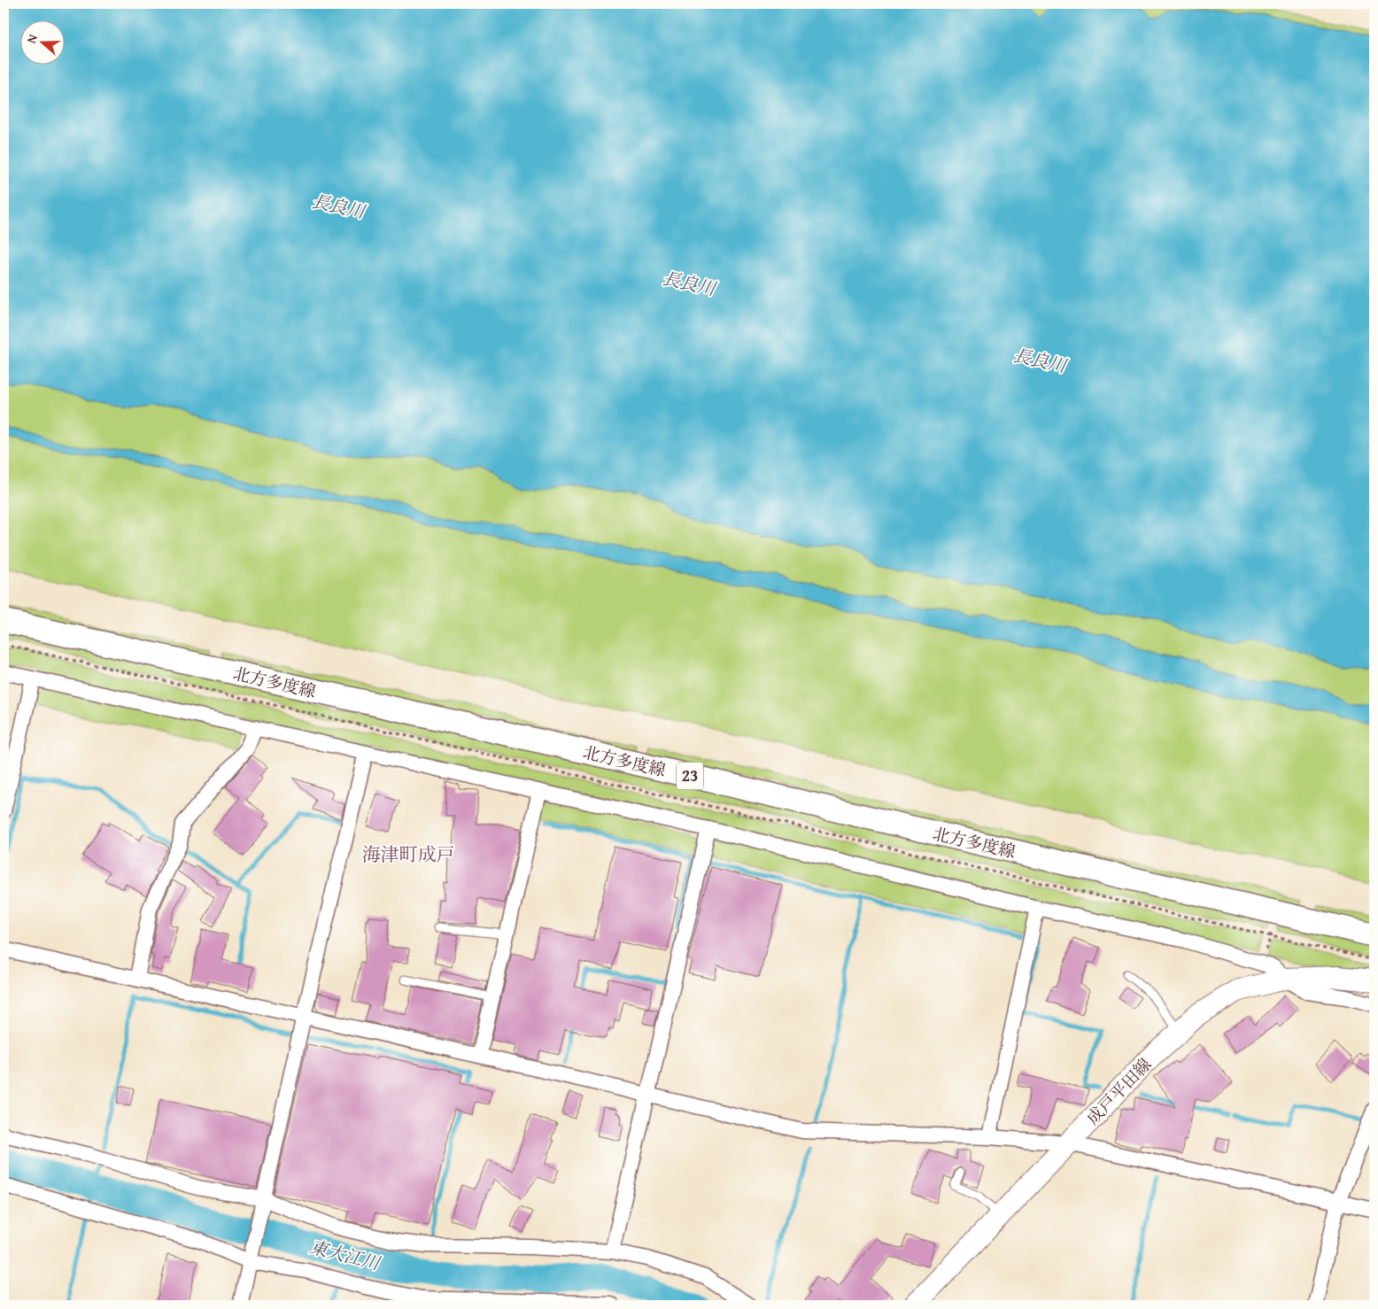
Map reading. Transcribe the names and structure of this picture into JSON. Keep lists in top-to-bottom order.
{
  "streets": {
    "main road": ["北方多度線", "23", "成戸平田線"]
  },
  "districts": ["海津町成戸"],
  "water": ["長良川", "東大江川"],
  "north": "left"
}
